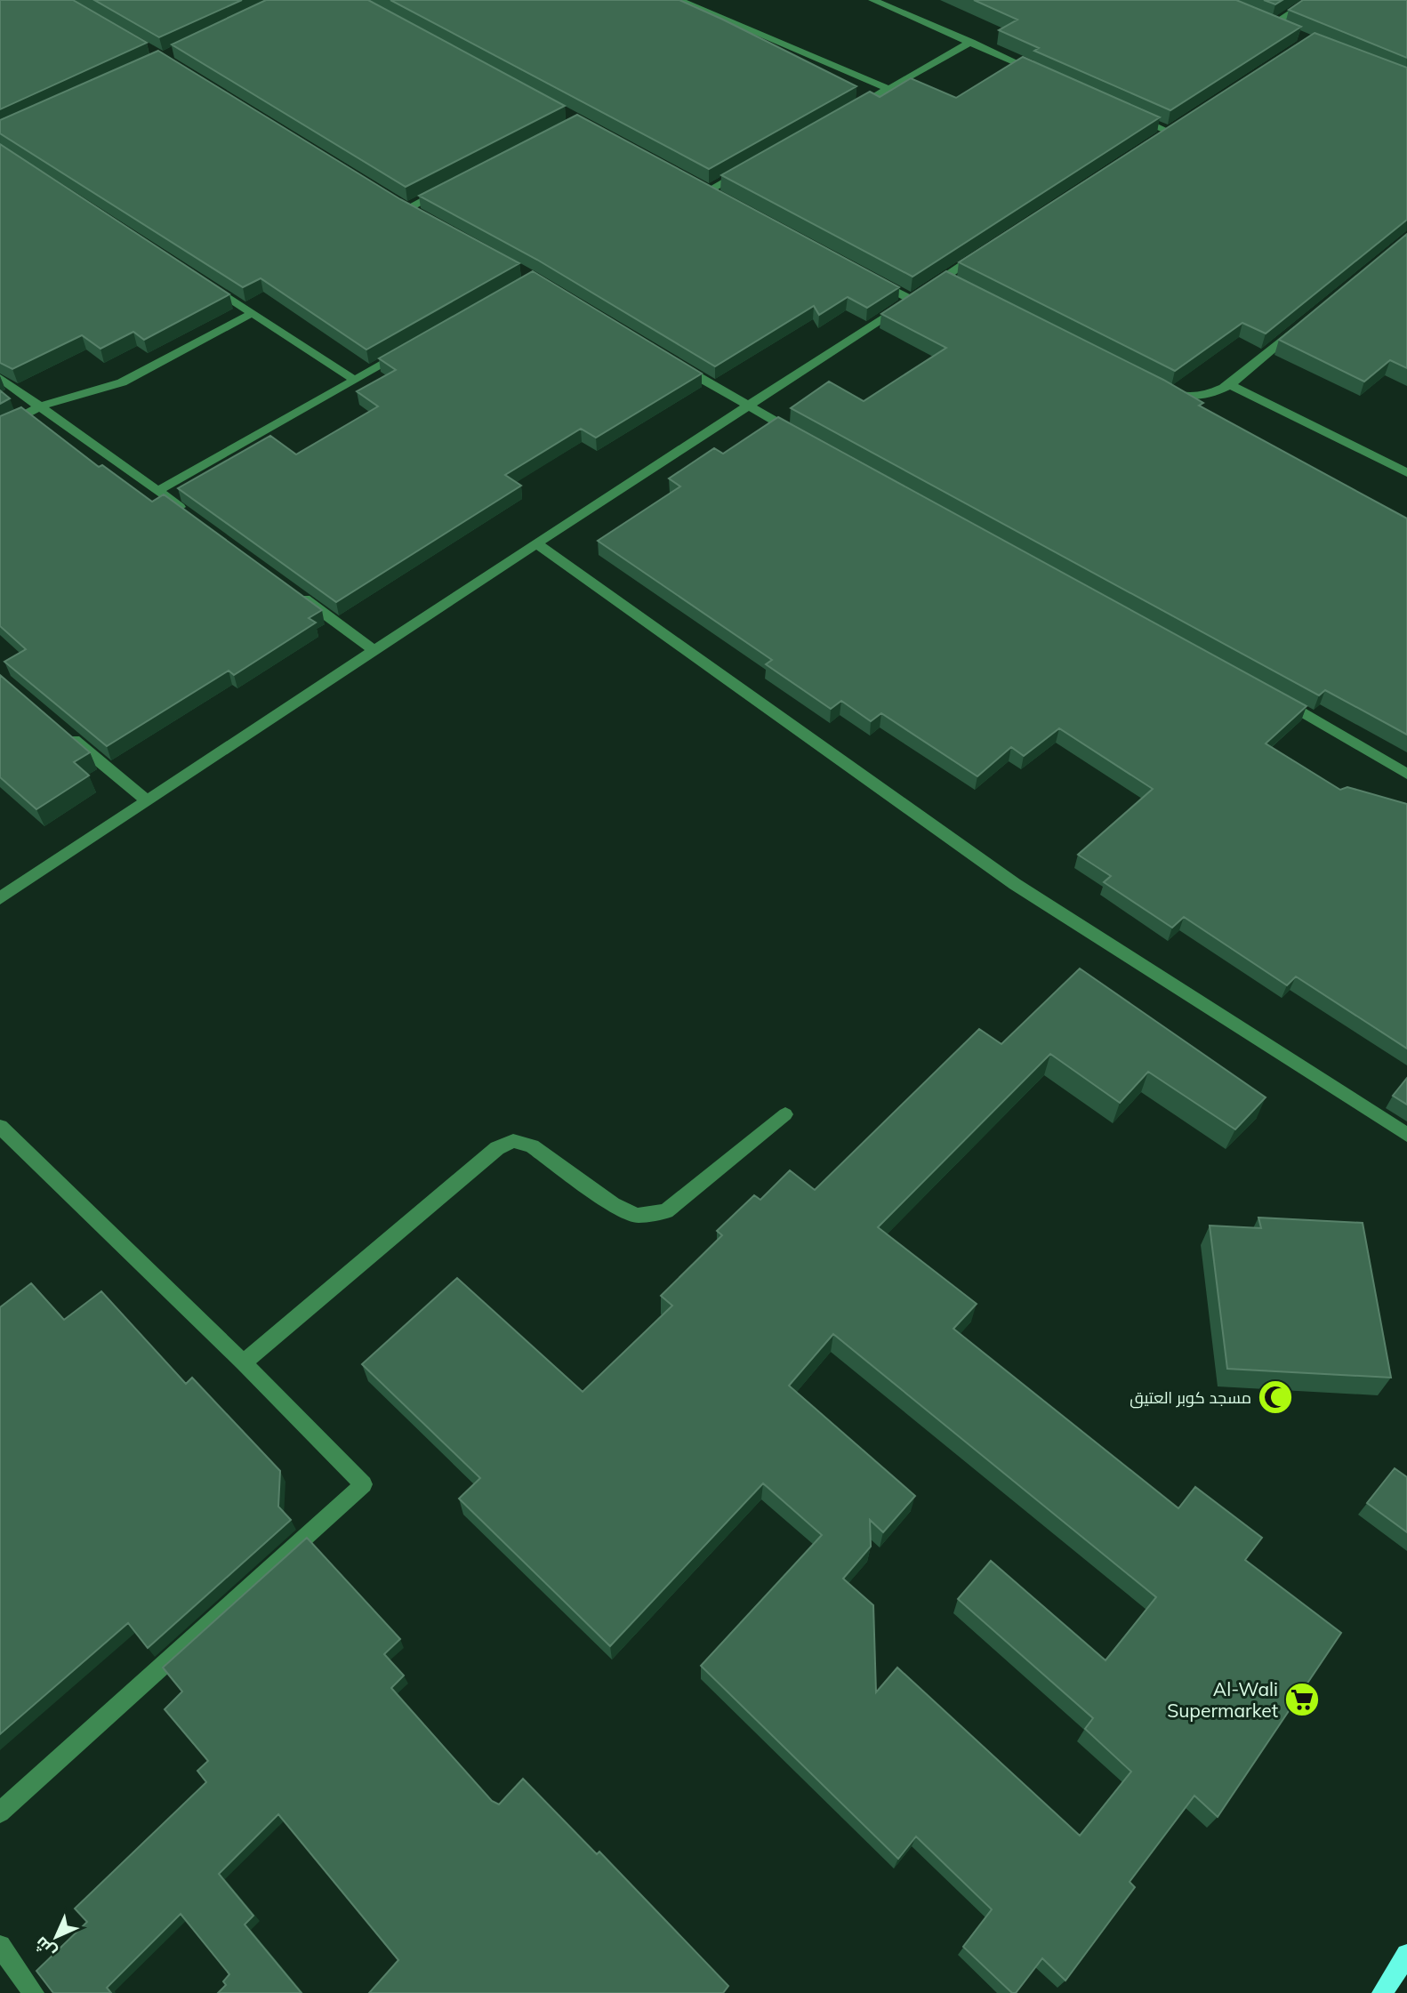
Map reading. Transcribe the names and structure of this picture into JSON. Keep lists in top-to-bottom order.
{
  "places": {
    "mosque": ["مسجد كوبر العتيق"],
    "supermarket": ["Al-Wali Supermarket"]
  },
  "north": "bottom left"
}
